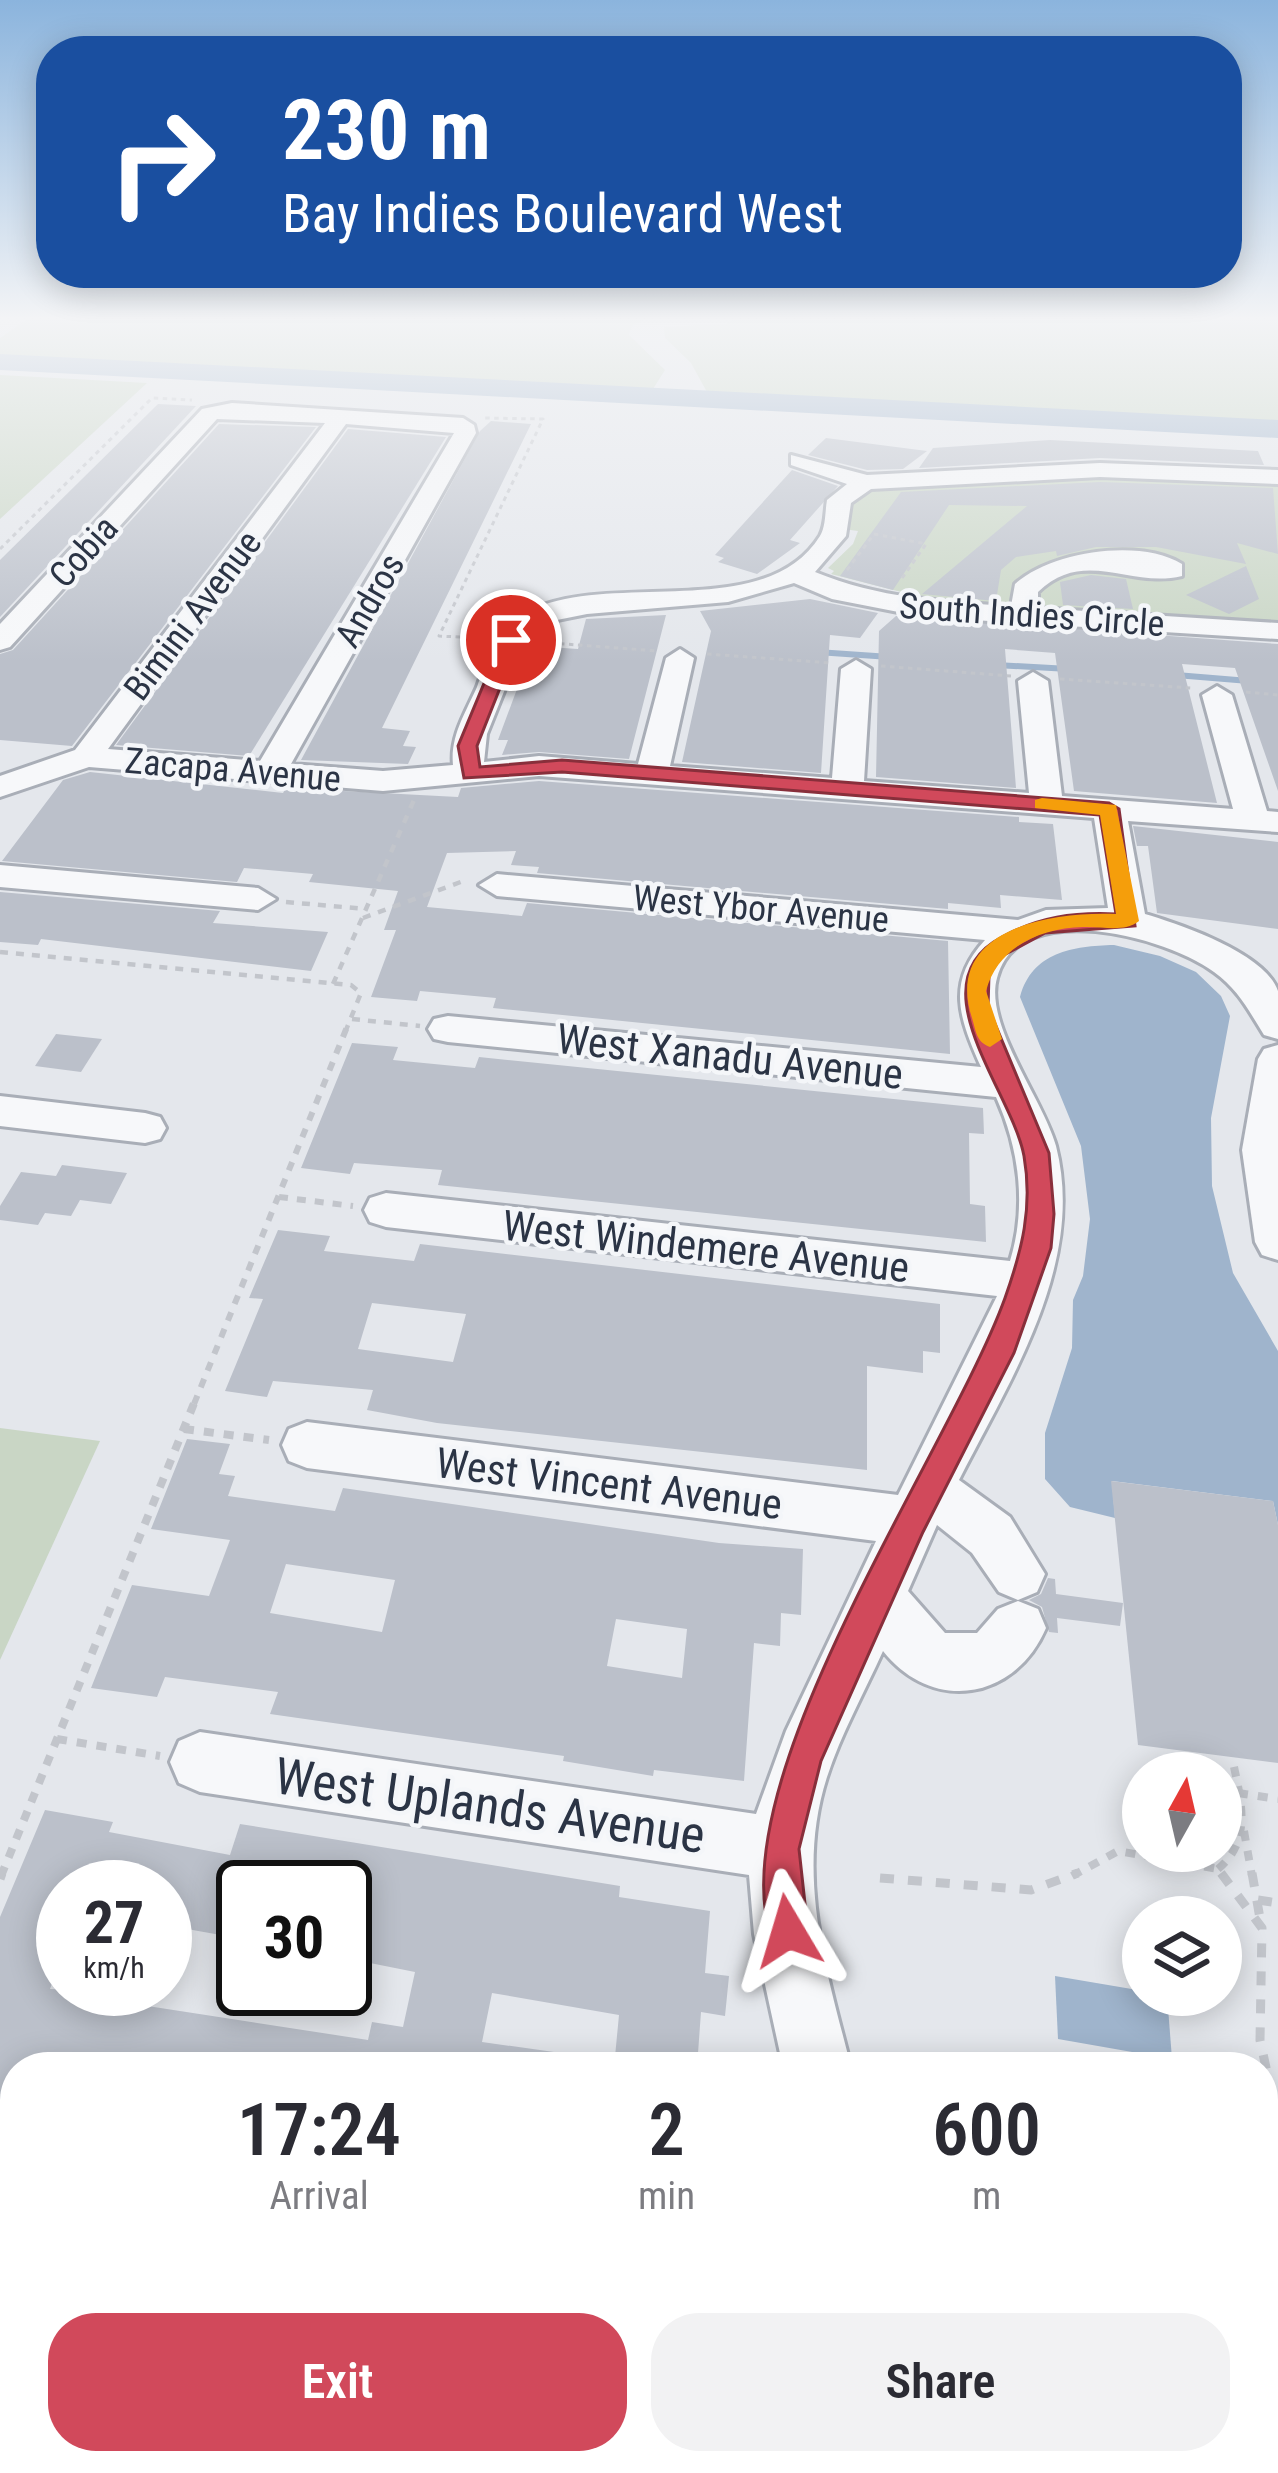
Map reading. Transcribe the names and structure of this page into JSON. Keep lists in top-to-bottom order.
{
  "streets": {
    "street": [
      "Cobia",
      "Andros",
      "South Indies Circle",
      "Bimini Avenue",
      "Zacapa Avenue",
      "West Ybor Avenue",
      "West Xanadu Avenue",
      "West Windemere Avenue",
      "West Vincent Avenue",
      "West Uplands Avenue"
    ]
  },
  "crossings": [
    ["Andros", "Zacapa Avenue"],
    ["Bimini Avenue", "Zacapa Avenue"]
  ],
  "north": "top",
  "page": {
    "turn": ["230 m", "Bay Indies Boulevard West"],
    "speed": "27 km/h",
    "limit": "30",
    "eta": [
      "17:24",
      "Arrival",
      "2",
      "min",
      "600",
      "m"
    ],
    "buttons": ["Exit", "Share"]
  }
}
